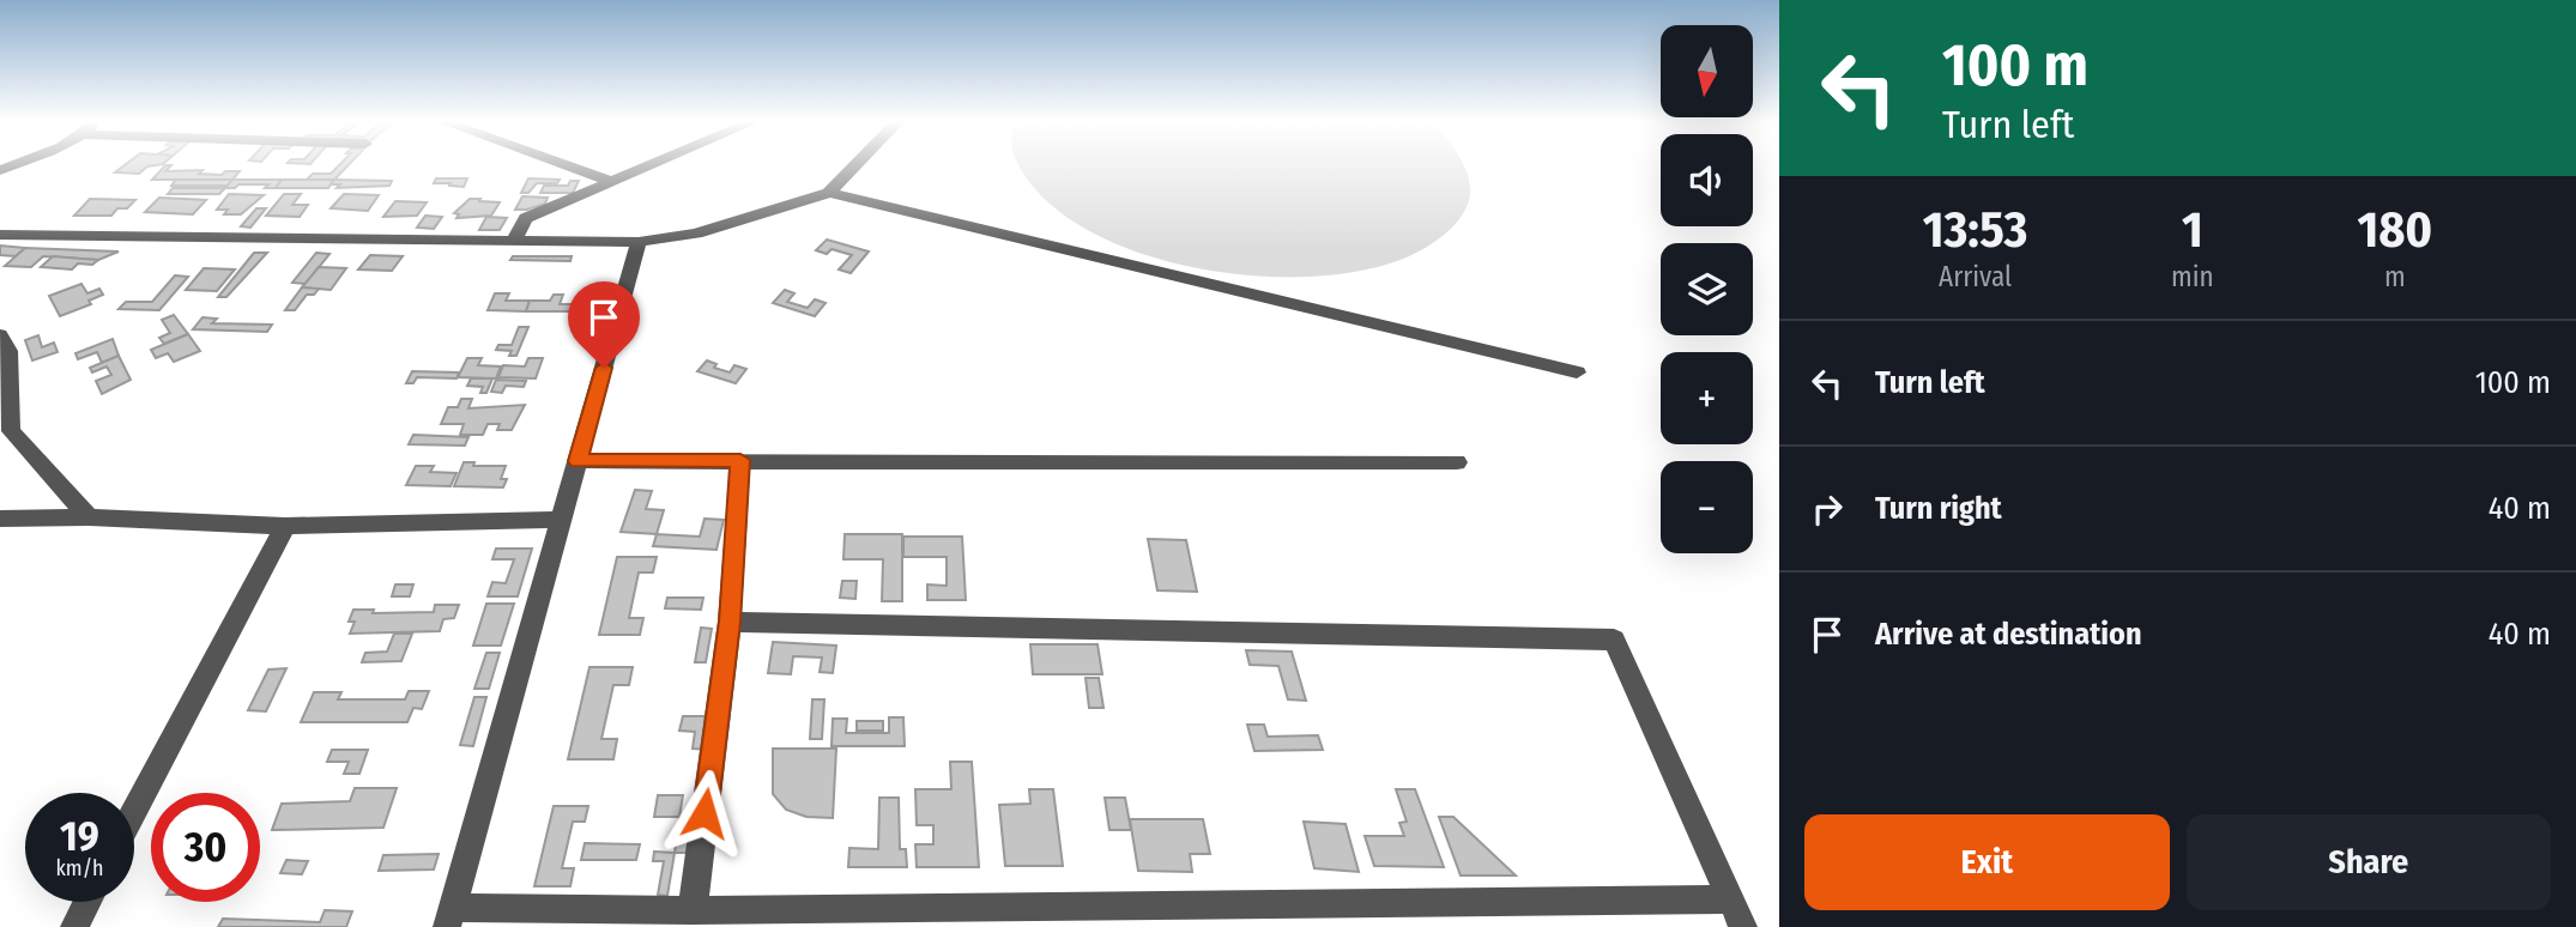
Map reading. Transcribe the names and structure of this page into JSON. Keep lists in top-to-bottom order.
{
  "north": "bottom",
  "page": {
    "turn": ["100 m", "Turn left"],
    "map_buttons": ["+", "−"],
    "eta": [
      "13:53",
      "Arrival",
      "1",
      "min",
      "180",
      "m"
    ],
    "list": [
      {
        "name": "Turn left",
        "value": "100 m"
      },
      {
        "name": "Turn right",
        "value": "40 m"
      },
      {
        "name": "Arrive at destination",
        "value": "40 m"
      }
    ],
    "speed": "19 km/h",
    "limit": "30",
    "buttons": ["Exit", "Share"]
  }
}
